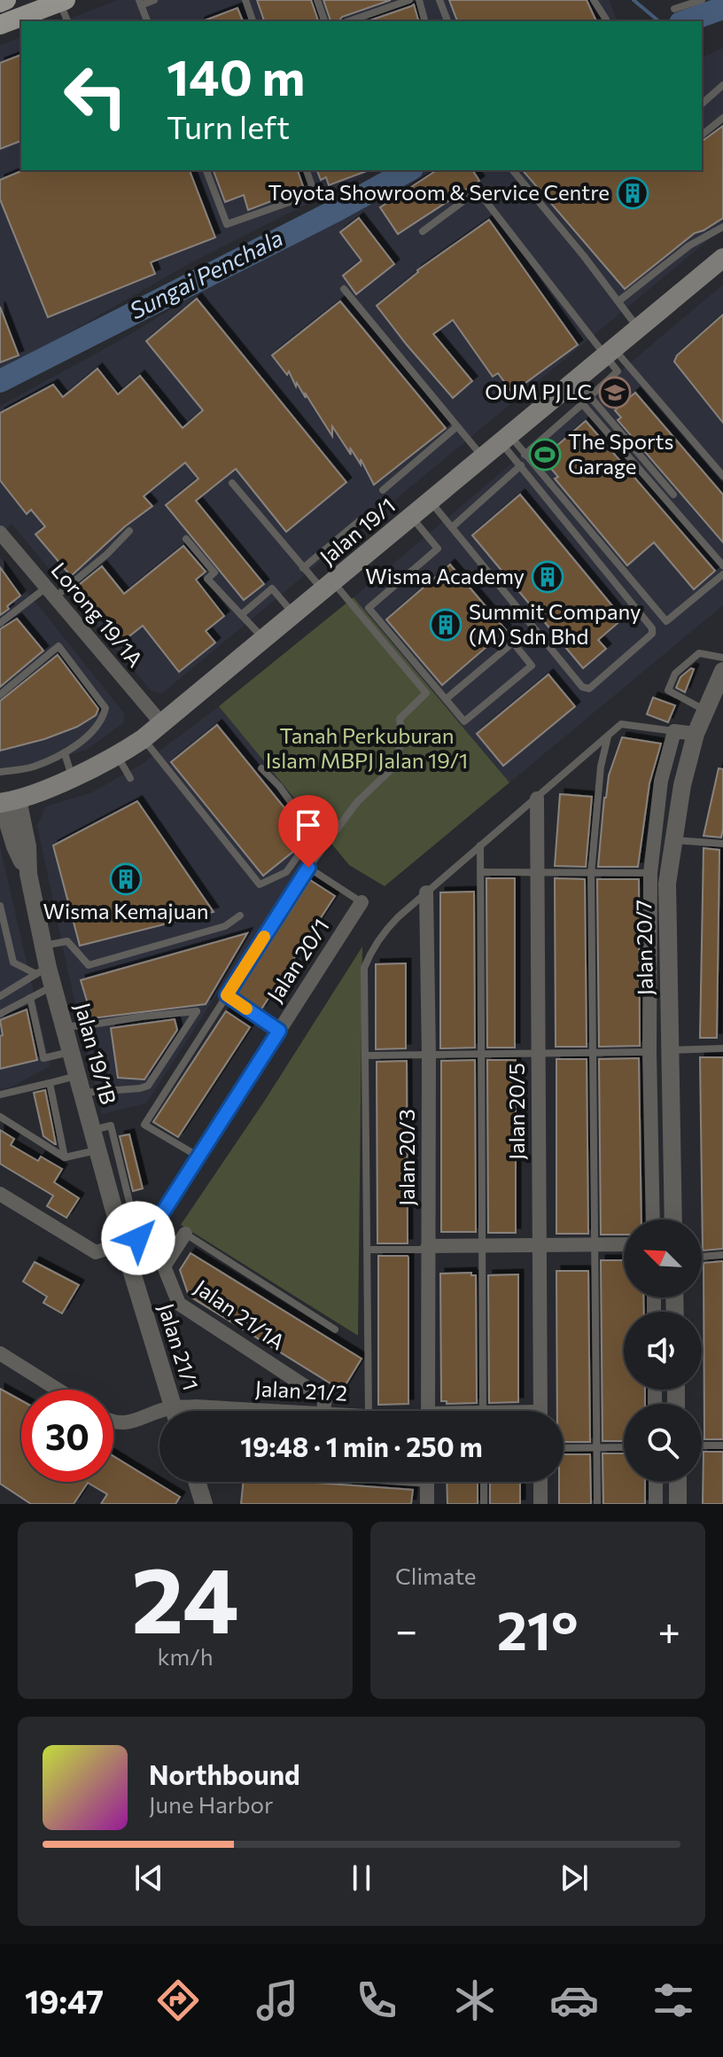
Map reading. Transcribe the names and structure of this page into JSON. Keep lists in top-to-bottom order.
{
  "streets": {
    "main road": ["Jalan 19/1"],
    "street": [
      "Lorong 19/1A",
      "Jalan 20/7",
      "Jalan 20/1",
      "Jalan 19/1B",
      "Jalan 20/5",
      "Jalan 20/3",
      "Jalan 21/1A",
      "Jalan 21/1"
    ]
  },
  "crossings": [
    ["Jalan 19/1", "Lorong 19/1A"],
    ["Jalan 19/1", "Jalan 19/1B"],
    ["Jalan 20/1", "Jalan 19/1B"],
    ["Jalan 20/1", "Jalan 21/1"],
    ["Jalan 19/1B", "Jalan 21/1"]
  ],
  "water": ["Sungai Penchala"],
  "parks": ["Tanah Perkuburan Islam MBPJ Jalan 19/1"],
  "places": {
    "building": [
      "Toyota Showroom & Service Centre",
      "Wisma Academy",
      "Summit Company (M) Sdn Bhd",
      "Wisma Kemajuan"
    ],
    "school or university": ["OUM PJ LC"],
    "sports": ["The Sports Garage"]
  },
  "north": "top left",
  "page": {
    "turn": ["140 m", "Turn left"],
    "limit": "30",
    "trip": "19:48 · 1 min · 250 m",
    "tile": [
      ["24", "km/h"],
      "Climate"
    ],
    "heat": ["−", "21°", "+"],
    "song": ["Northbound", "June Harbor"],
    "tabs": "19:47"
  }
}
